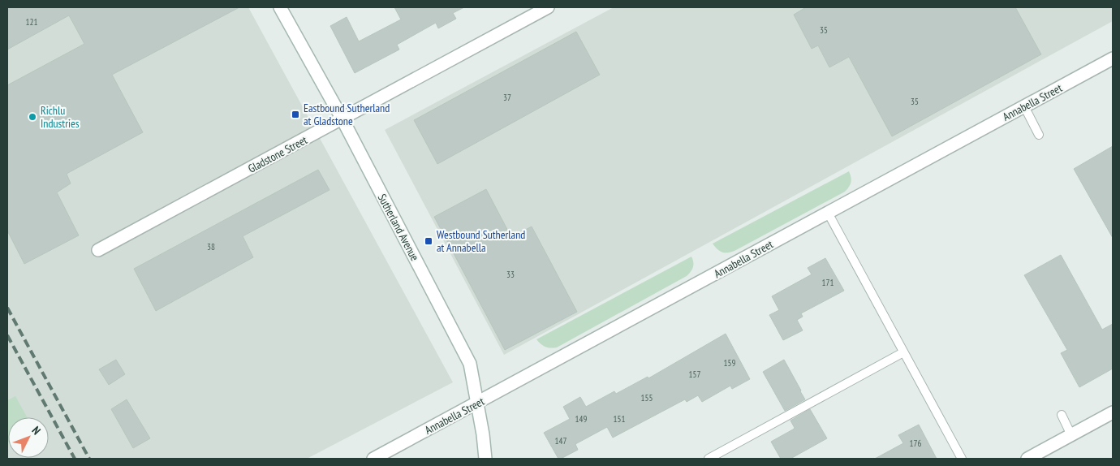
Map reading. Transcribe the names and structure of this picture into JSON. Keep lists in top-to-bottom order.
{
  "streets": {
    "street": ["Annabella Street", "Gladstone Street", "Sutherland Avenue"]
  },
  "crossings": [
    ["Annabella Street", "Sutherland Avenue"],
    ["Gladstone Street", "Sutherland Avenue"]
  ],
  "places": {
    "transit": ["Eastbound Sutherland at Gladstone", "Westbound Sutherland at Annabella"],
    "other": ["Richlu Industries"]
  },
  "house_numbers": [
    "121",
    "35",
    "37",
    "35",
    "38",
    "33",
    "171",
    "159",
    "157",
    "155",
    "149",
    "151",
    "147",
    "176"
  ],
  "north": "top right"
}
